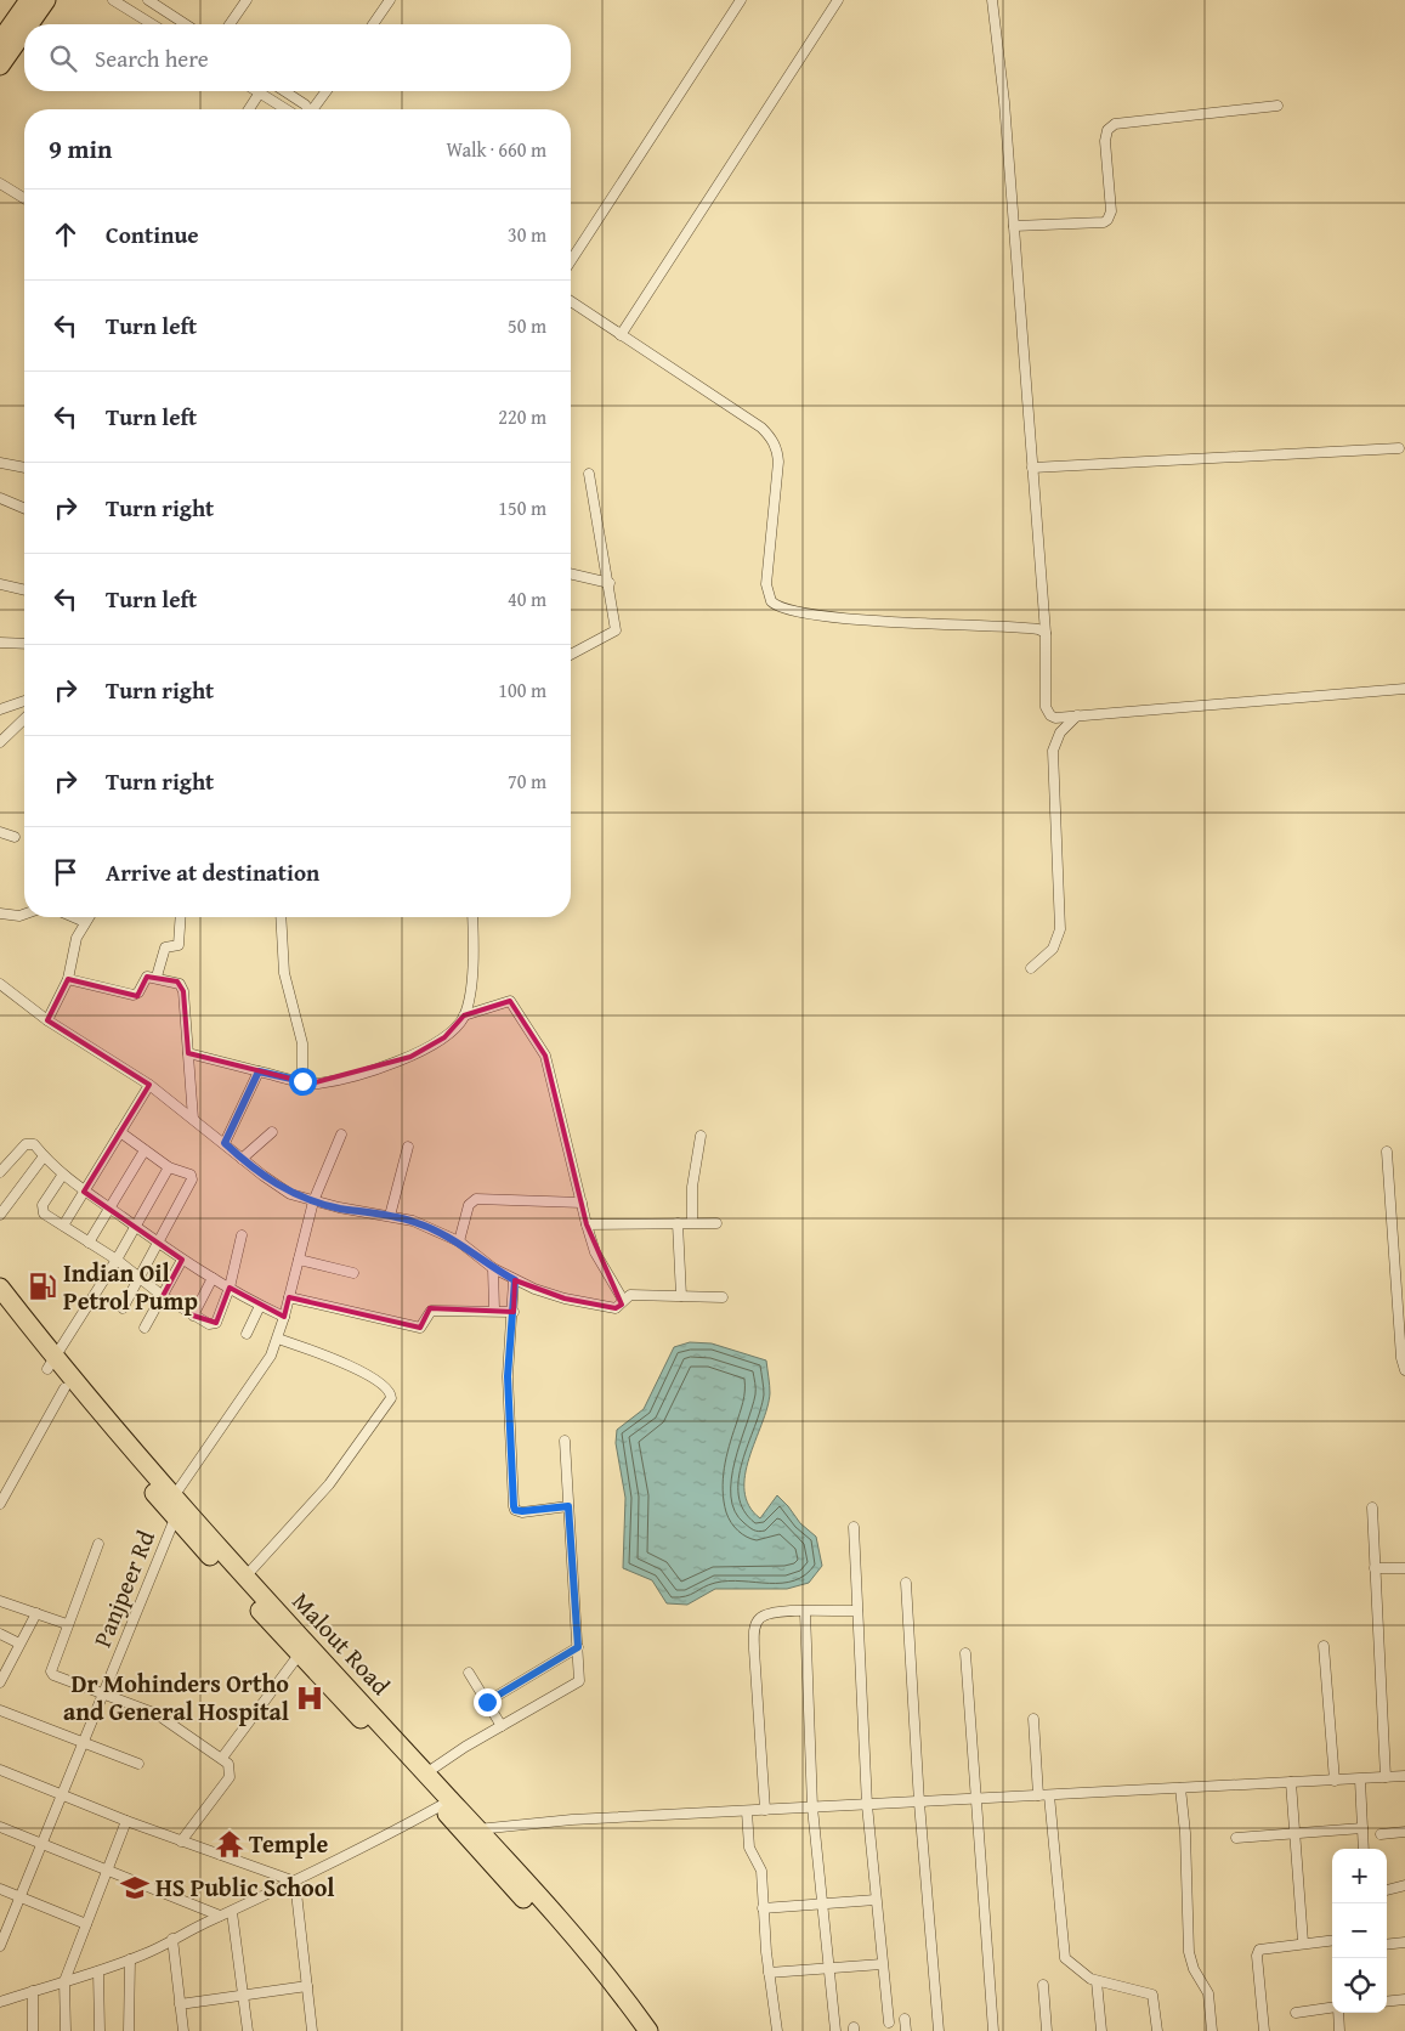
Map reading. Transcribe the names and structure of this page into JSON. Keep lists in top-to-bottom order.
{
  "streets": {
    "highway": ["Malout Road"],
    "street": ["Panjpeer Rd"]
  },
  "crossings": [
    ["Panjpeer Rd", "Malout Road"]
  ],
  "places": {
    "fuel station": ["Indian Oil Petrol Pump"],
    "hospital": ["Dr Mohinders Ortho and General Hospital"],
    "temple": ["Temple"],
    "school or university": ["HS Public School"]
  },
  "page": {
    "search": "Search here",
    "heading": ["9 min", "Walk · 660 m"],
    "list": [
      ["Continue", "30 m"],
      ["Turn left", "50 m"],
      ["Turn left", "220 m"],
      ["Turn right", "150 m"],
      ["Turn left", "40 m"],
      ["Turn right", "100 m"],
      ["Turn right", "70 m"],
      "Arrive at destination"
    ],
    "map_buttons": ["+", "−"]
  }
}
